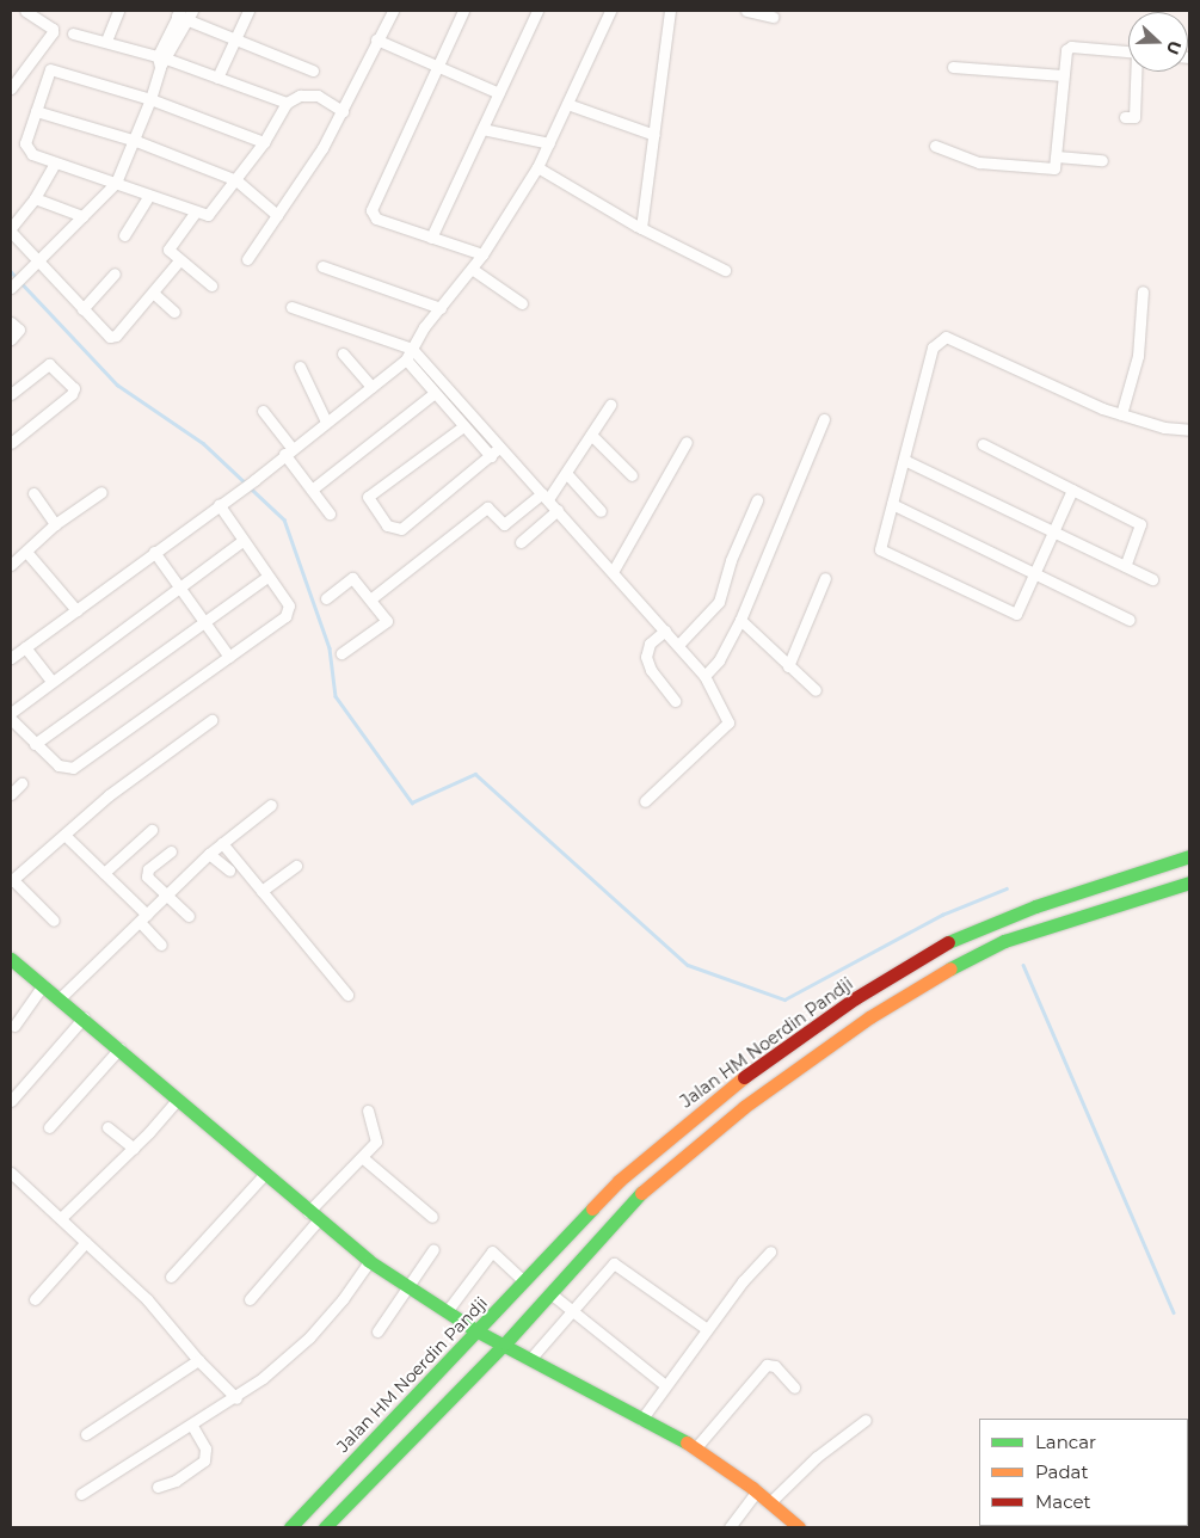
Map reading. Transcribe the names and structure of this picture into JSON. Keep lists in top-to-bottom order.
{
  "streets": {
    "main road": ["Jalan HM Noerdin Pandji"]
  },
  "legend": ["Lancar", "Padat", "Macet"],
  "north": "right"
}
